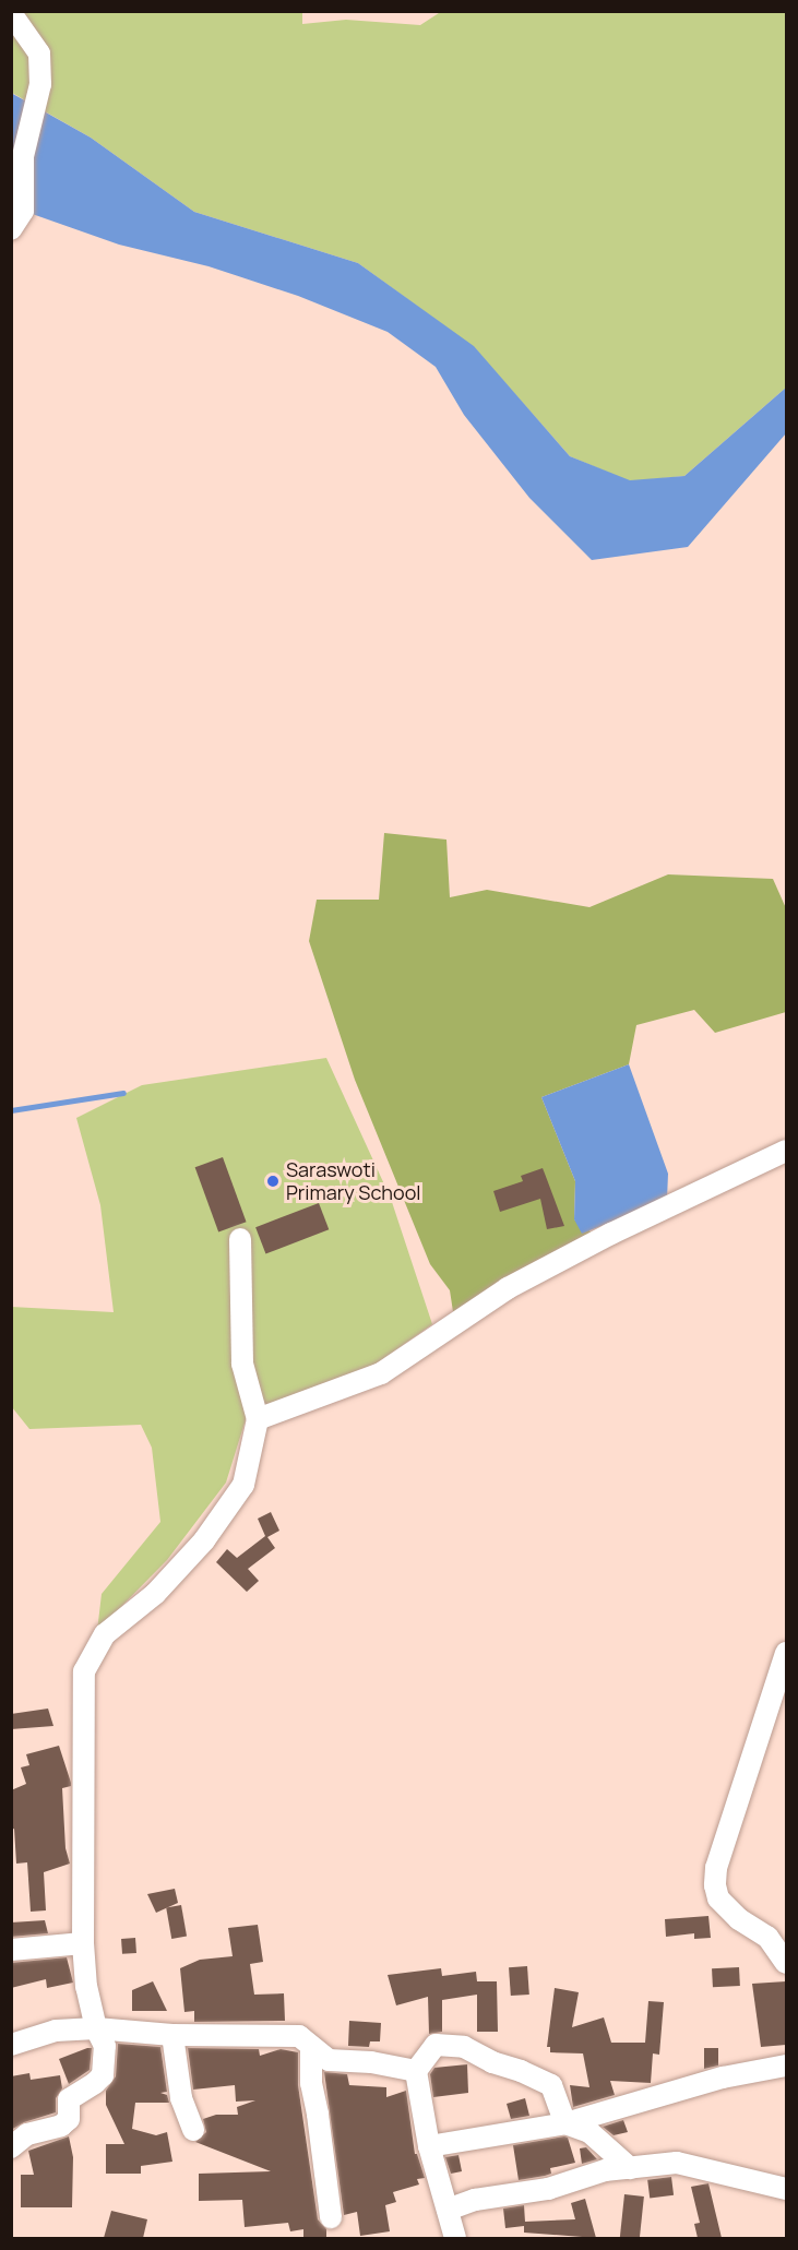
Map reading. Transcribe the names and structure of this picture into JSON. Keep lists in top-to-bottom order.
{
  "places": ["Saraswoti Primary School"]
}
